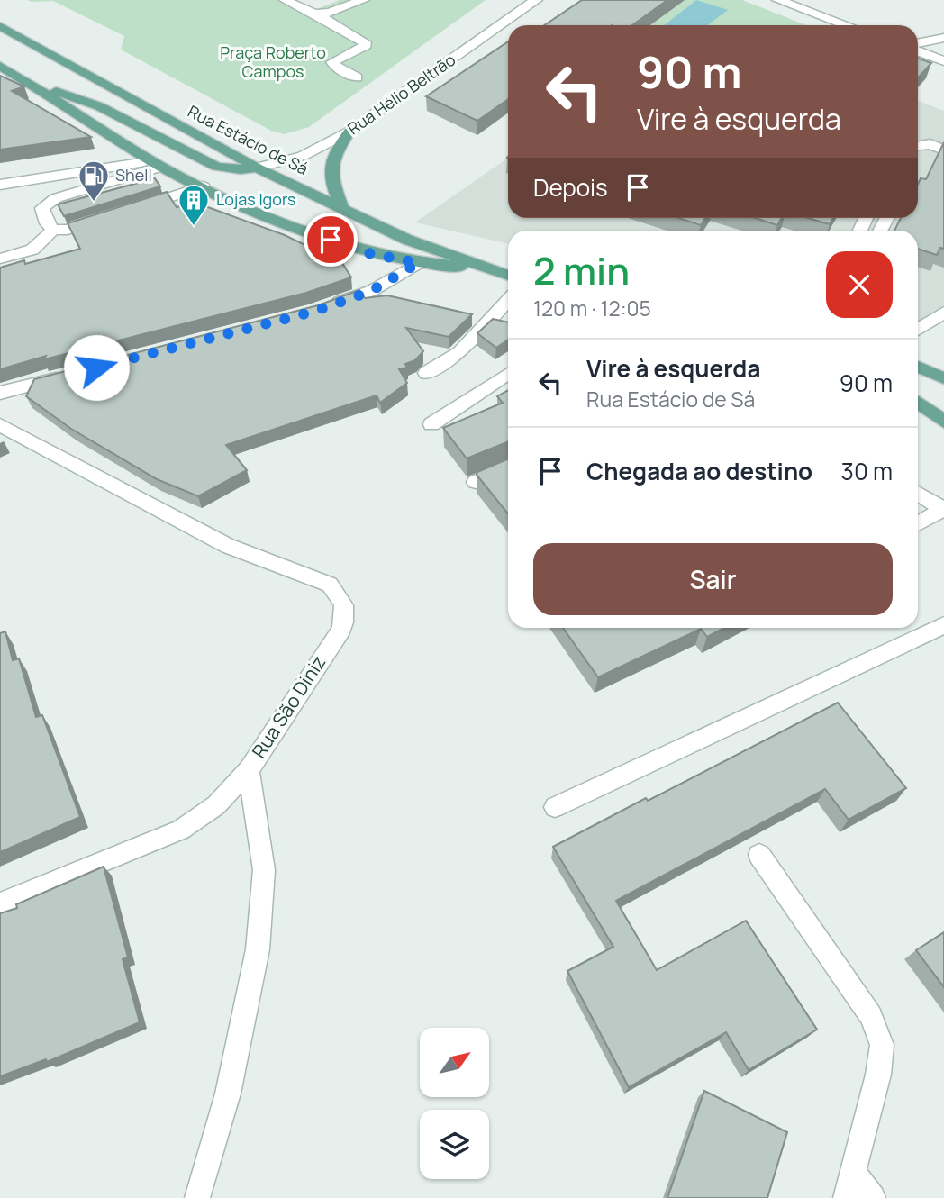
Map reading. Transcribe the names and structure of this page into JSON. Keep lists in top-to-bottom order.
{
  "streets": {
    "main road": ["Rua Estácio de Sá"],
    "street": ["Rua Hélio Beltrão", "Rua São Diniz"]
  },
  "crossings": [
    ["Rua Hélio Beltrão", "Rua Estácio de Sá"]
  ],
  "parks": ["Praça Roberto Campos"],
  "places": {
    "fuel station": ["Shell"],
    "building": ["Lojas Igors"]
  },
  "north": "top right",
  "page": {
    "turn": ["90 m", "Vire à esquerda"],
    "then": "Depois",
    "heading": ["2 min", "120 m · 12:05"],
    "list": [
      {
        "name": "Vire à esquerda",
        "note": "Rua Estácio de Sá",
        "value": "90 m"
      },
      {
        "name": "Chegada ao destino",
        "value": "30 m"
      }
    ],
    "buttons": "Sair"
  }
}
